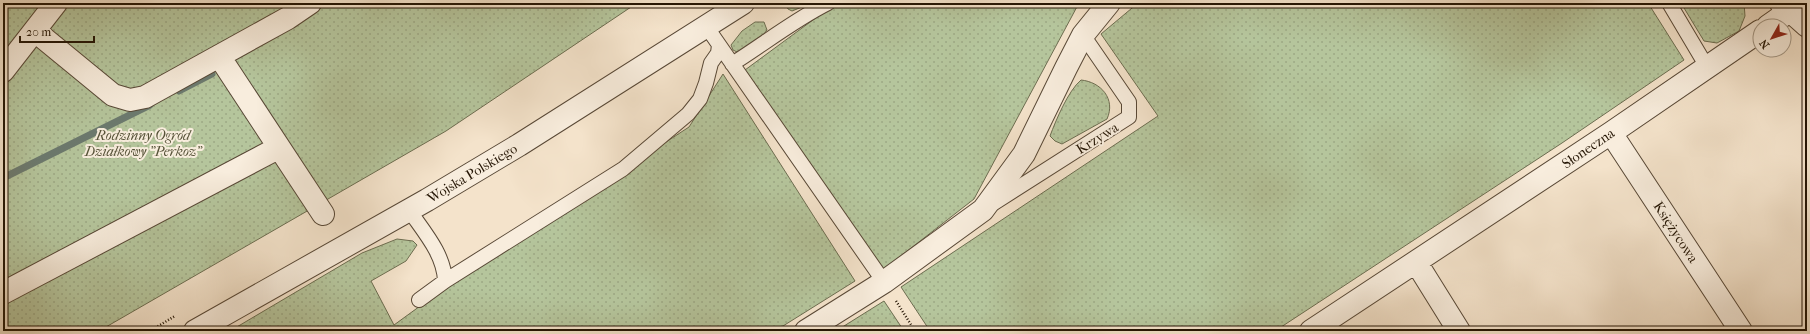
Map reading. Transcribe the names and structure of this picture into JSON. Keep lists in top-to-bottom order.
{
  "streets": {
    "street": [
      "Krzywa",
      "Słoneczna",
      "Wojska Polskiego",
      "Księżycowa"
    ]
  },
  "crossings": [
    ["Słoneczna", "Księżycowa"]
  ],
  "parks": ["Rodzinny Ogród Działkowy \"Perkoz\""],
  "scale_bar": "20 m",
  "north": "bottom left"
}
